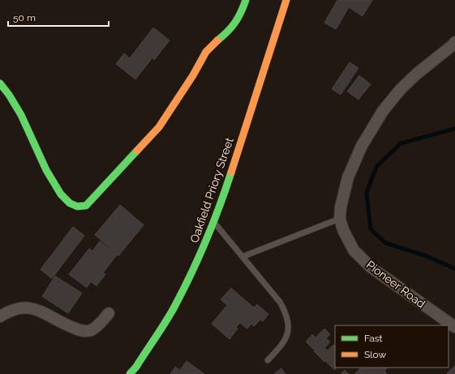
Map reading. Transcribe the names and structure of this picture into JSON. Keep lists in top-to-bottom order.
{
  "streets": {
    "street": ["Oakfield Priory Street", "Pioneer Road"]
  },
  "legend": ["Fast", "Slow"],
  "scale_bar": "50 m"
}
